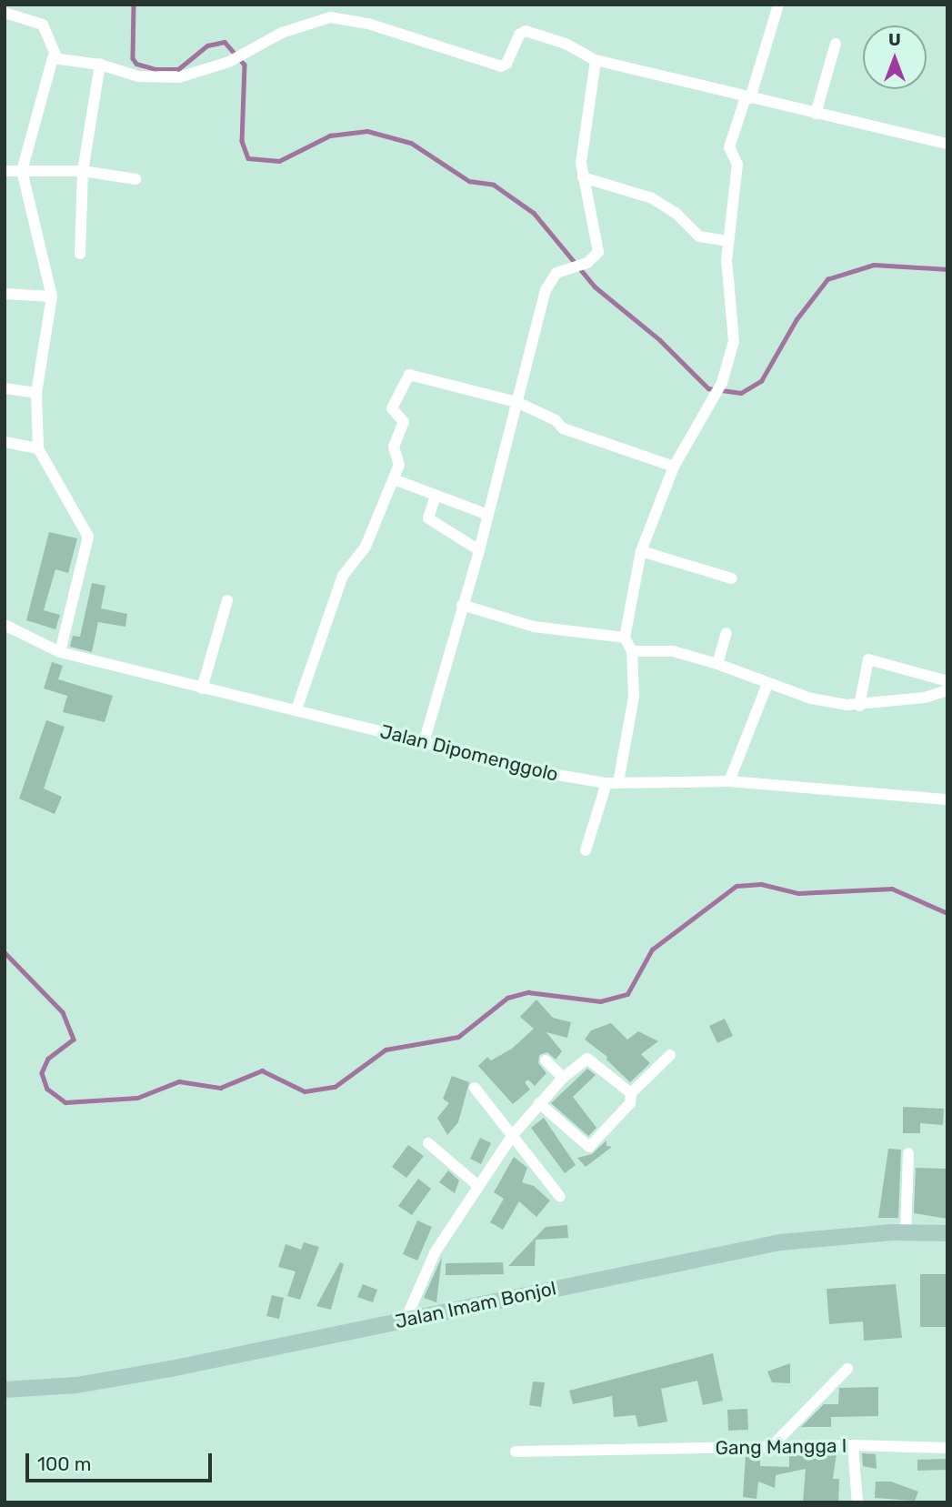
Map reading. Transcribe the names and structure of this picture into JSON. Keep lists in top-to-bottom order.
{
  "streets": {
    "main road": ["Jalan Imam Bonjol"],
    "street": ["Jalan Dipomenggolo", "Gang Mangga I"]
  },
  "scale_bar": "100 m",
  "north": "top"
}
